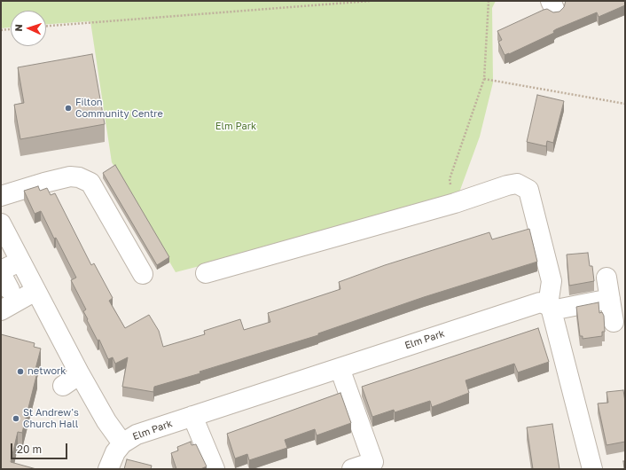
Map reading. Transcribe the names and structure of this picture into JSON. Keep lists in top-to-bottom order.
{
  "streets": {
    "street": ["Elm Park"]
  },
  "parks": ["Elm Park"],
  "places": ["Filton Community Centre", "network", "St Andrew's Church Hall"],
  "scale_bar": "20 m",
  "north": "left"
}
